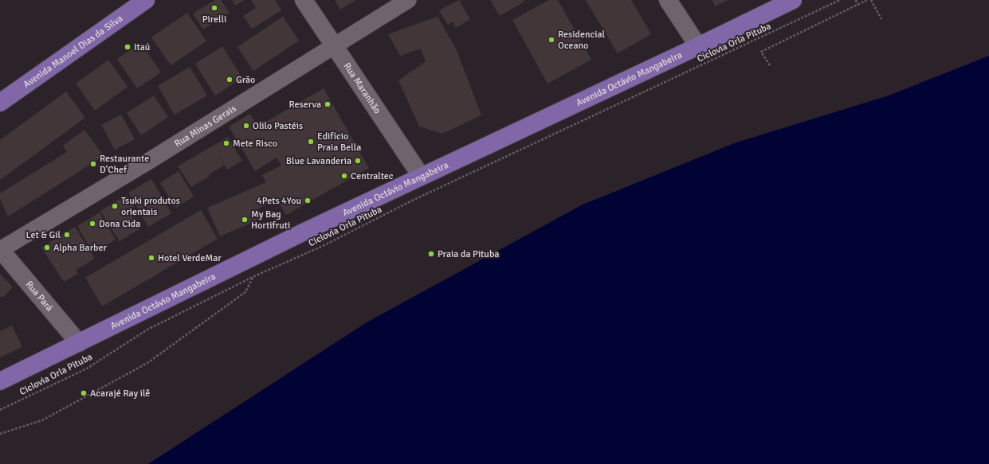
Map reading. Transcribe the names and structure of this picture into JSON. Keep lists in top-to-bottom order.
{
  "streets": {
    "main road": ["Avenida Manoel Dias da Silva", "Avenida Octávio Mangabeira"],
    "street": ["Rua Maranhão", "Rua Minas Gerais", "Rua Pará"],
    "path": ["Ciclovia Orla Pituba"]
  },
  "crossings": [
    ["Avenida Octávio Mangabeira", "Rua Maranhão"],
    ["Avenida Octávio Mangabeira", "Rua Pará"],
    ["Rua Maranhão", "Rua Minas Gerais"],
    ["Rua Minas Gerais", "Rua Pará"]
  ],
  "places": [
    "Pirelli",
    "Residencial Oceano",
    "Itaú",
    "Grão",
    "Reserva",
    "Olilo Pastéis",
    "Edifício Praia Bella",
    "Mete Risco",
    "Blue Lavanderia",
    "Restaurante D'Chef",
    "Centraltec",
    "4Pets 4You",
    "Tsuki produtos orientais",
    "My Bag Hortifruti",
    "Dona Cida",
    "Let & Gil",
    "Alpha Barber",
    "Praia da Pituba",
    "Hotel VerdeMar",
    "Acarajé Ray ilê"
  ]
}
